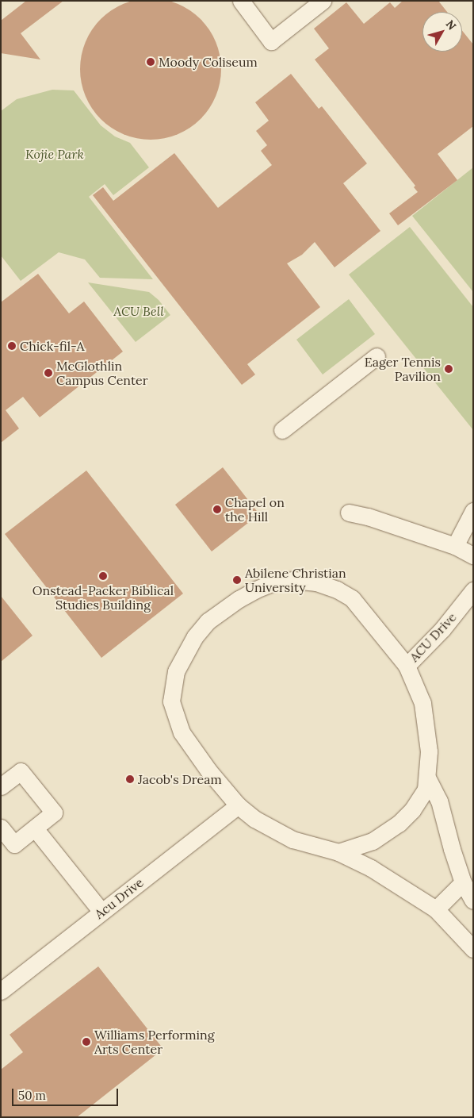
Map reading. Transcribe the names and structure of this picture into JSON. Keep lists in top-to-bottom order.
{
  "streets": {
    "lane": ["ACU Drive", "Acu Drive"]
  },
  "parks": ["Kojie Park", "ACU Bell"],
  "places": [
    "Moody Coliseum",
    "Chick-fil-A",
    "Eager Tennis Pavilion",
    "McGlothlin Campus Center",
    "Chapel on the Hill",
    "Onstead-Packer Biblical Studies Building",
    "Abilene Christian University",
    "Jacob's Dream",
    "Williams Performing Arts Center"
  ],
  "scale_bar": "50 m",
  "north": "top right"
}
